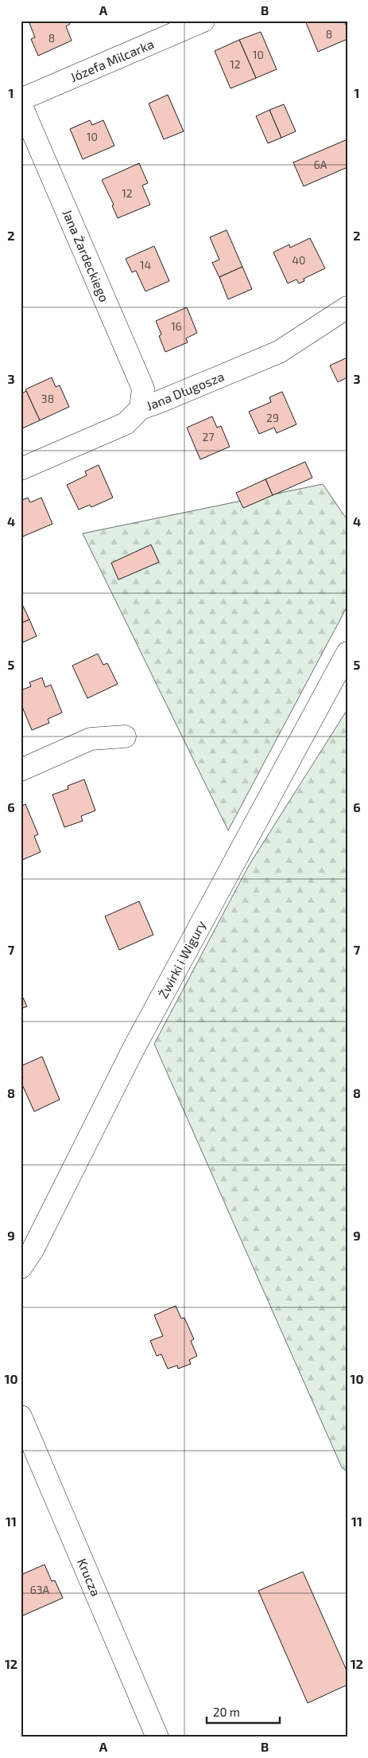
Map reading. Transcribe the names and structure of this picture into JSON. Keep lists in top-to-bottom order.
{
  "streets": {
    "street": [
      "Józefa Milcarka",
      "Jana Żardeckiego",
      "Jana Długosza",
      "Żwirki i Wigury",
      "Krucza"
    ]
  },
  "crossings": [
    ["Jana Żardeckiego", "Jana Długosza"]
  ],
  "house_numbers": [
    "8",
    "8",
    "10",
    "12",
    "10",
    "6A",
    "12",
    "40",
    "14",
    "16",
    "38",
    "29",
    "27",
    "63A"
  ],
  "scale_bar": "20 m",
  "grid": {
    "columns": ["A", "B"],
    "rows": [
      "1",
      "2",
      "3",
      "4",
      "5",
      "6",
      "7",
      "8",
      "9",
      "10",
      "11",
      "12"
    ]
  }
}
